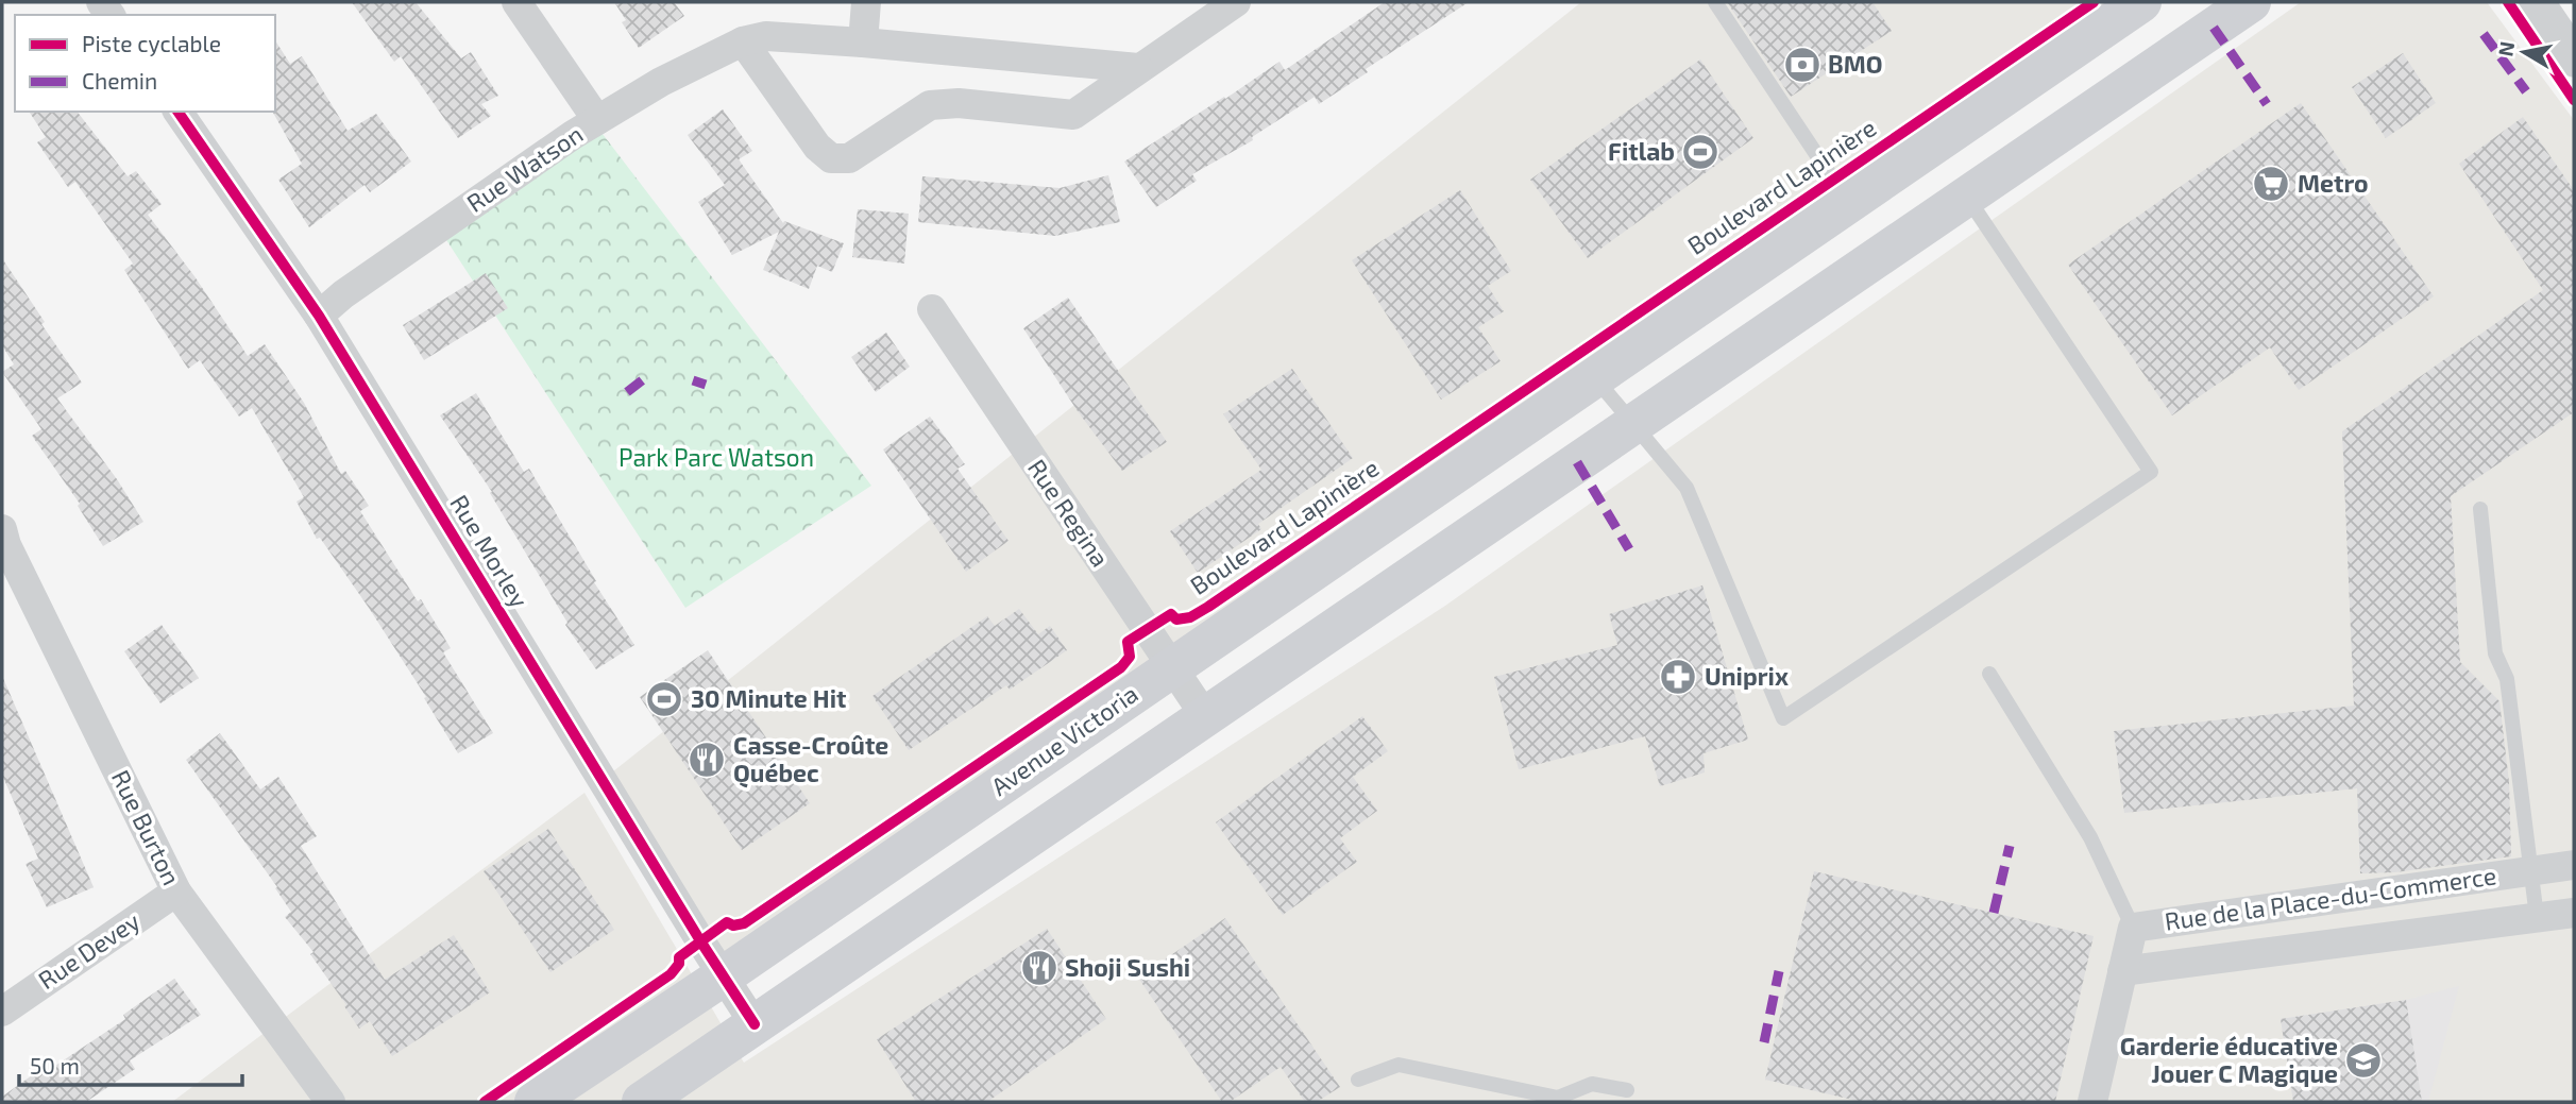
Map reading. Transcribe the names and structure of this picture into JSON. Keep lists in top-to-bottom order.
{
  "streets": {
    "main road": ["Boulevard Lapinière", "Avenue Victoria"],
    "street": [
      "Rue Watson",
      "Rue Regina",
      "Rue Morley",
      "Rue Burton",
      "Rue de la Place-du-Commerce",
      "Rue Devey"
    ]
  },
  "crossings": [
    ["Rue Watson", "Rue Morley"],
    ["Boulevard Lapinière", "Avenue Victoria"],
    ["Rue Regina", "Avenue Victoria"],
    ["Rue Morley", "Avenue Victoria"],
    ["Rue Burton", "Rue Devey"]
  ],
  "parks": ["Park Parc Watson"],
  "places": {
    "bank": ["BMO"],
    "sports": ["Fitlab", "30 Minute Hit"],
    "supermarket": ["Metro"],
    "pharmacy": ["Uniprix"],
    "restaurant": ["Casse-Croûte Québec", "Shoji Sushi"],
    "school or university": ["Garderie éducative Jouer C Magique"]
  },
  "legend": ["Piste cyclable", "Chemin"],
  "scale_bar": "50 m",
  "north": "left"
}
